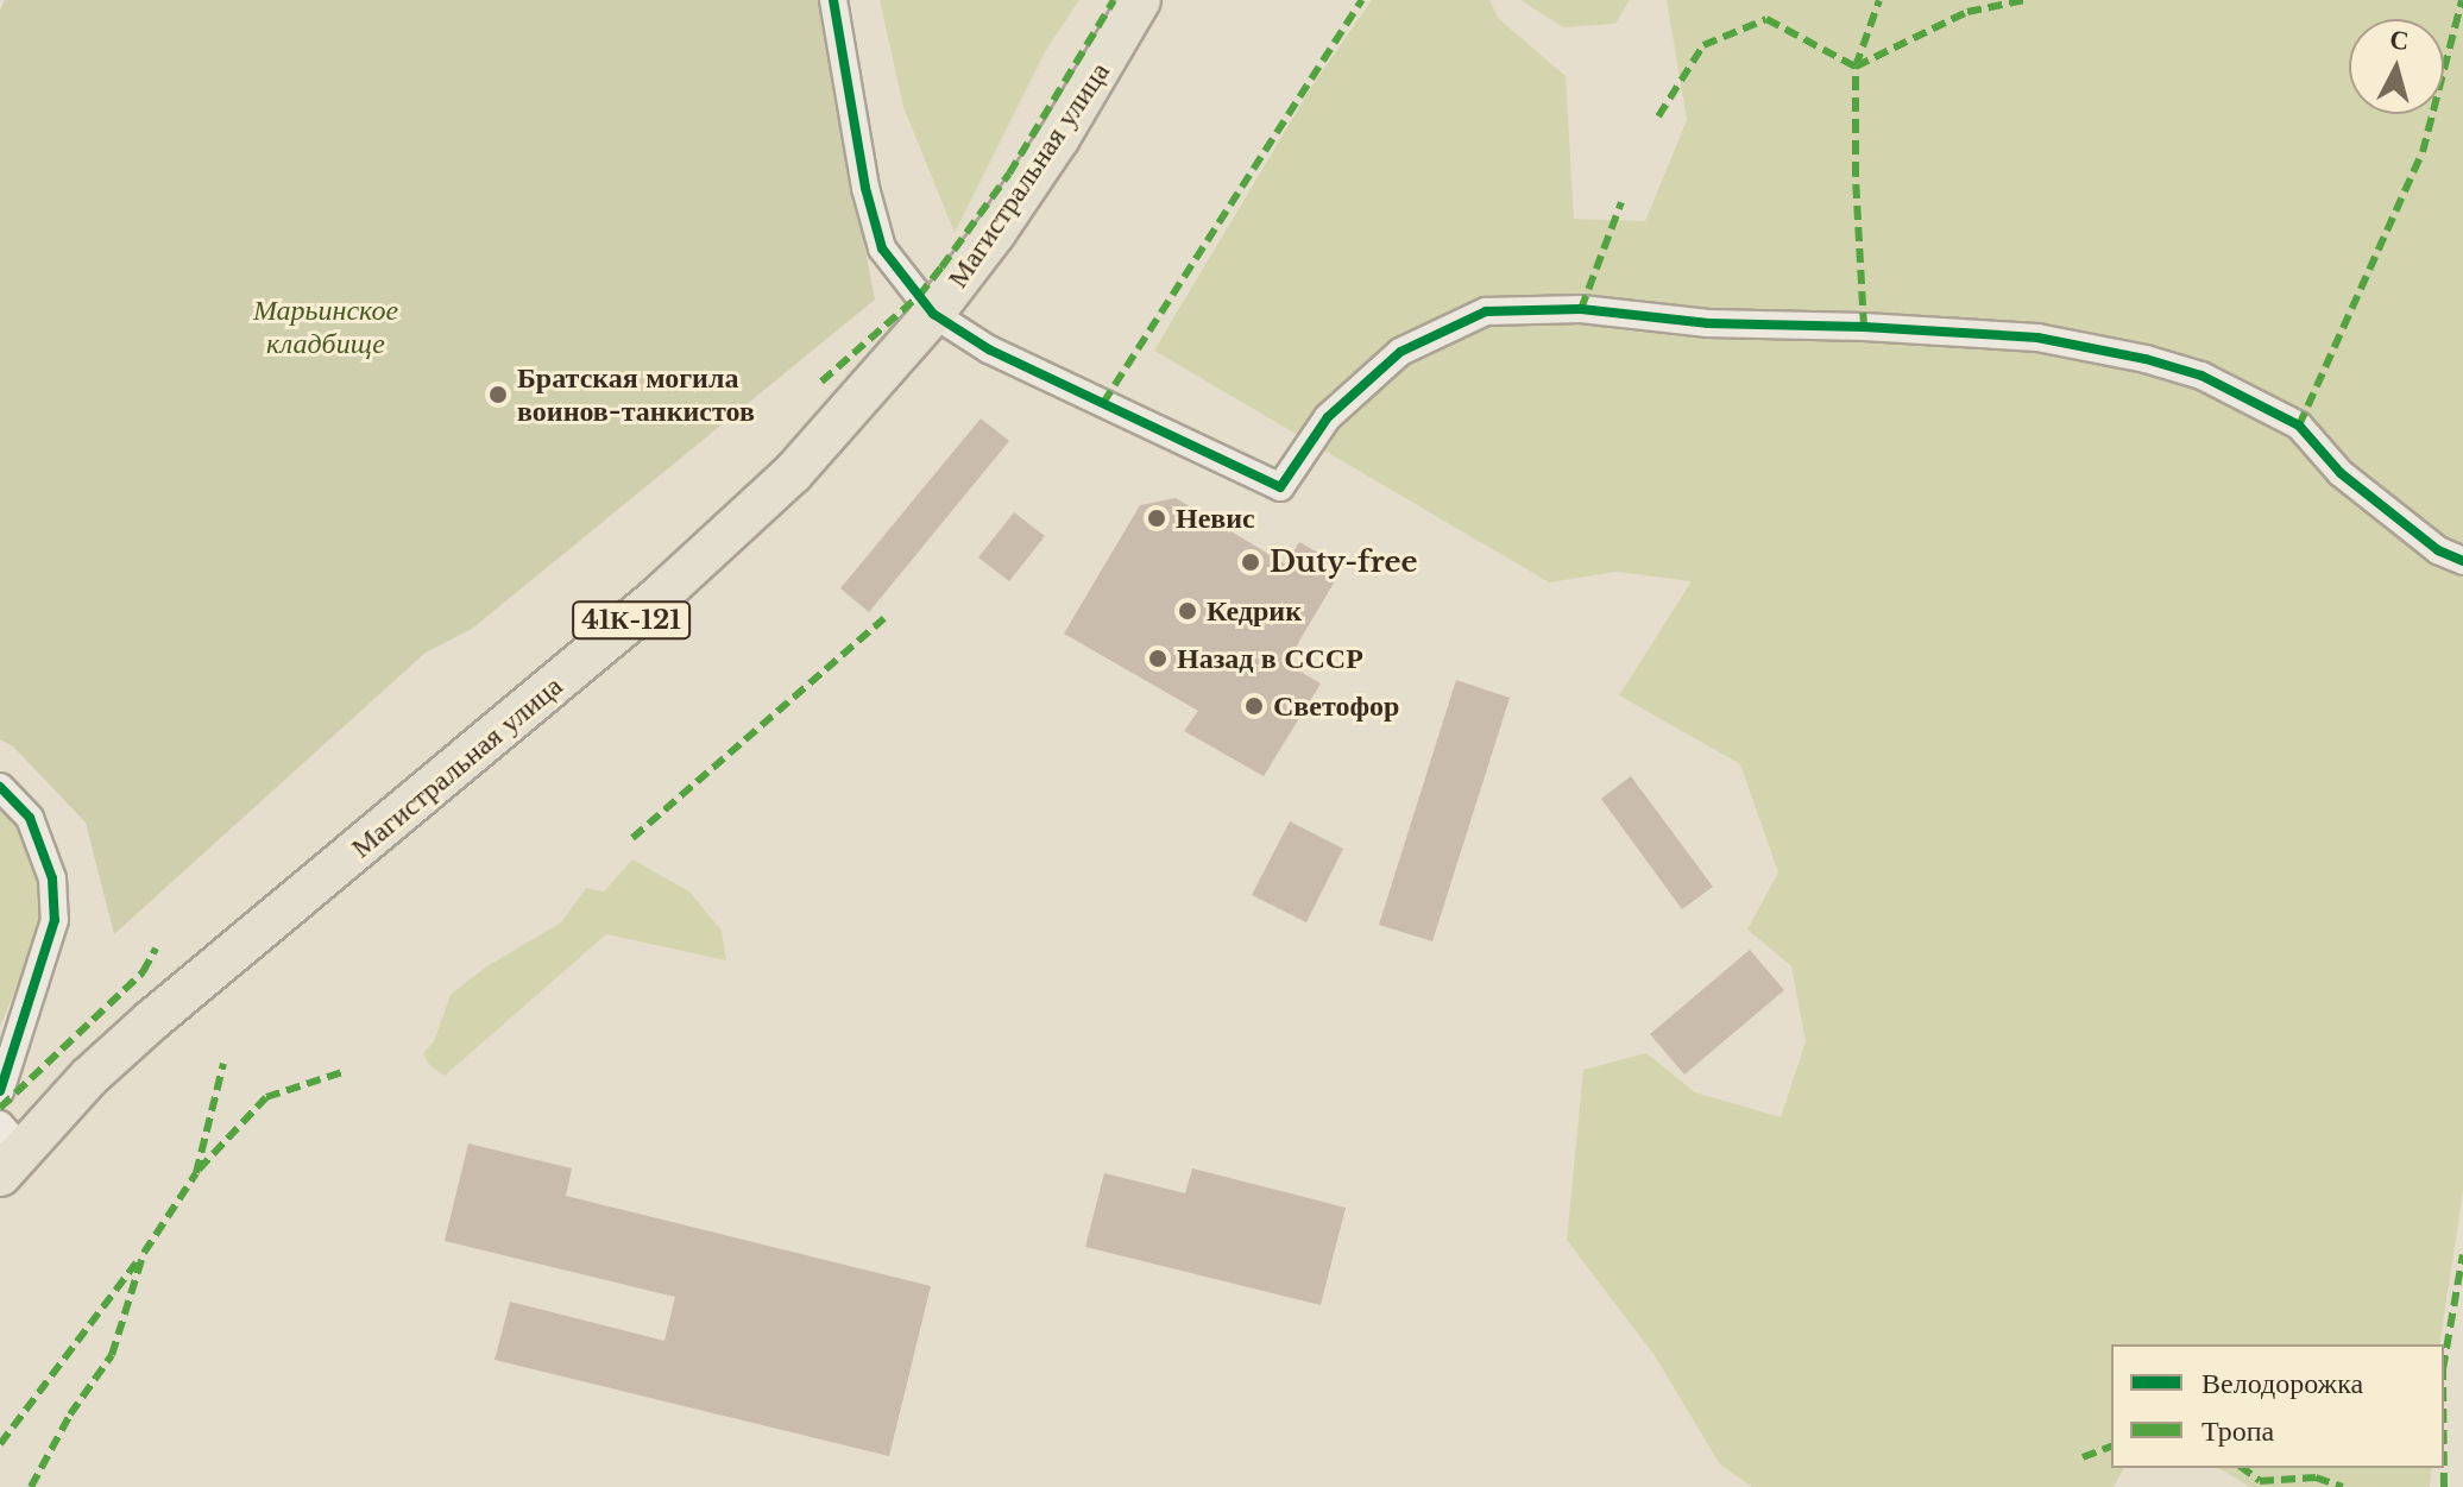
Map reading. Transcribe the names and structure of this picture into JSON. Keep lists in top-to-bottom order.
{
  "streets": {
    "main road": ["Магистральная улица", "41К-121"]
  },
  "parks": ["Марьинское кладбище"],
  "places": [
    "Братская могила воинов-танкистов",
    "Невис",
    "Duty-free",
    "Кедрик",
    "Назад в СССР",
    "Светофор"
  ],
  "legend": ["Велодорожка", "Тропа"],
  "north": "top"
}
